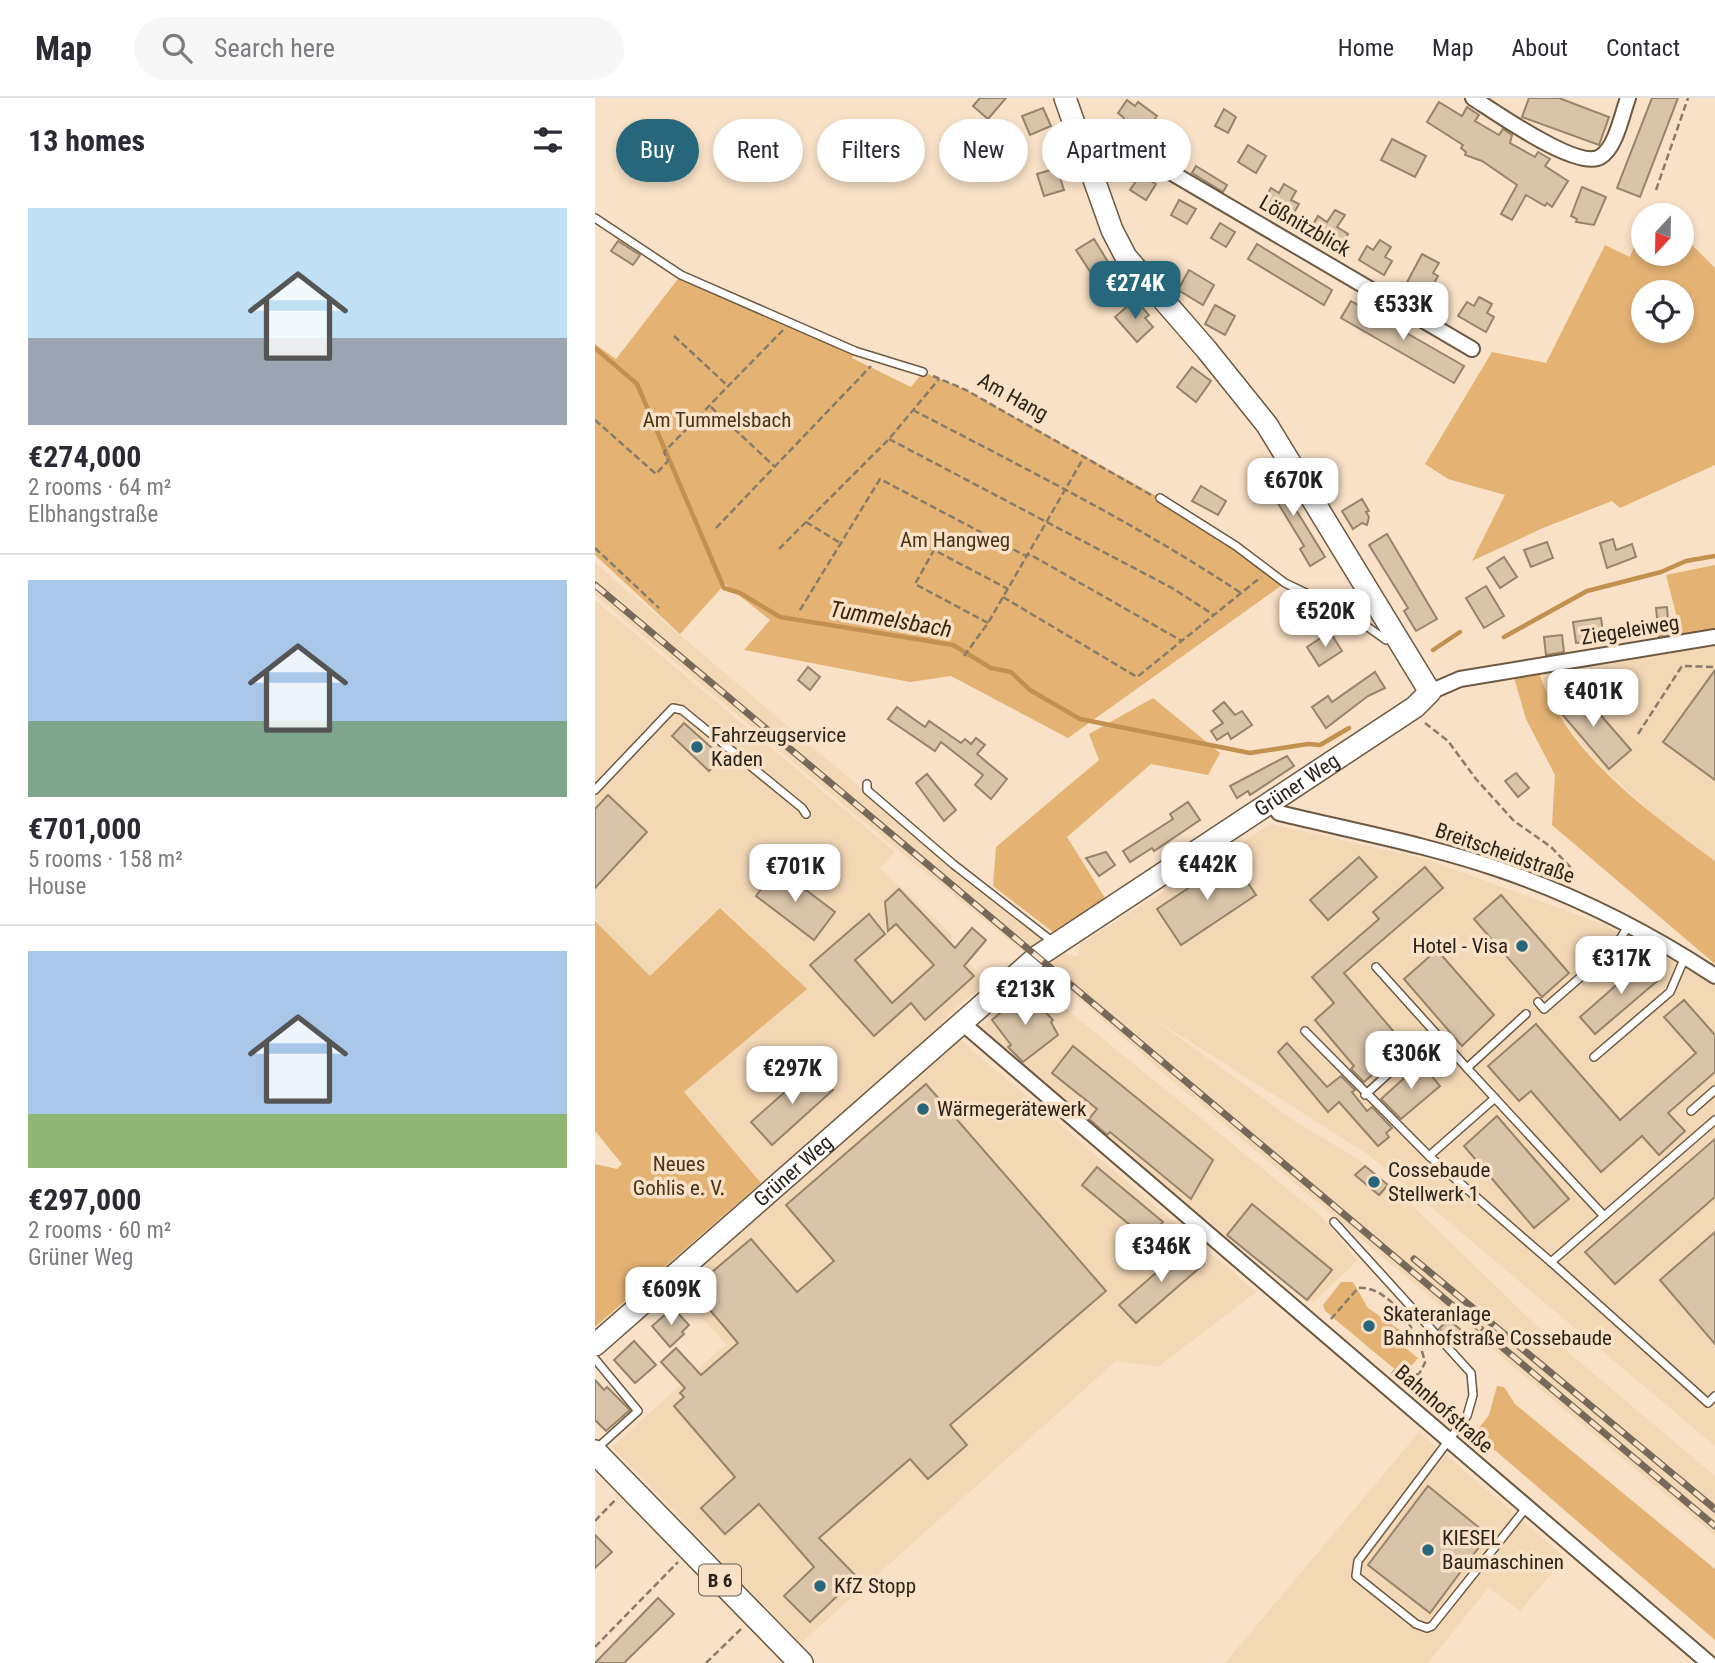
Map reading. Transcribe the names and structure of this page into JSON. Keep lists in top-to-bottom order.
{
  "streets": {
    "main road": ["B 6"],
    "street": [
      "Lößnitzblick",
      "Ziegeleiweg",
      "Grüner Weg",
      "Breitscheidstraße",
      "Bahnhofstraße"
    ],
    "path": ["Am Hang"]
  },
  "crossings": [
    ["Ziegeleiweg", "Grüner Weg"],
    ["Grüner Weg", "Breitscheidstraße"],
    ["Grüner Weg", "Bahnhofstraße"]
  ],
  "water": ["Tummelsbach"],
  "parks": ["Am Tummelsbach", "Am Hangweg", "Neues Gohlis e. V."],
  "places": [
    "Fahrzeugservice Kaden",
    "Hotel - Visa",
    "Wärmegerätewerk",
    "Cossebaude Stellwerk 1",
    "Skateranlage Bahnhofstraße Cossebaude",
    "KIESEL Baumaschinen",
    "KfZ Stopp"
  ],
  "north": "bottom",
  "page": {
    "header": "Map",
    "search": "Search here",
    "nav": [
      "Home",
      "Map",
      "About",
      "Contact"
    ],
    "heading": "13 homes",
    "chip": [
      "Buy",
      "Rent",
      "Filters",
      "New",
      "Apartment"
    ],
    "list": [
      {
        "name": "€274,000",
        "note": "2 rooms · 64 m² · Elbhangstraße"
      },
      {
        "name": "€701,000",
        "note": "5 rooms · 158 m² · House"
      },
      {
        "name": "€297,000",
        "note": "2 rooms · 60 m² · Grüner Weg"
      }
    ],
    "price": [
      "€274K",
      "€533K",
      "€670K",
      "€520K",
      "€401K",
      "€442K",
      "€701K",
      "€317K",
      "€213K",
      "€306K",
      "€297K",
      "€346K",
      "€609K"
    ]
  }
}
